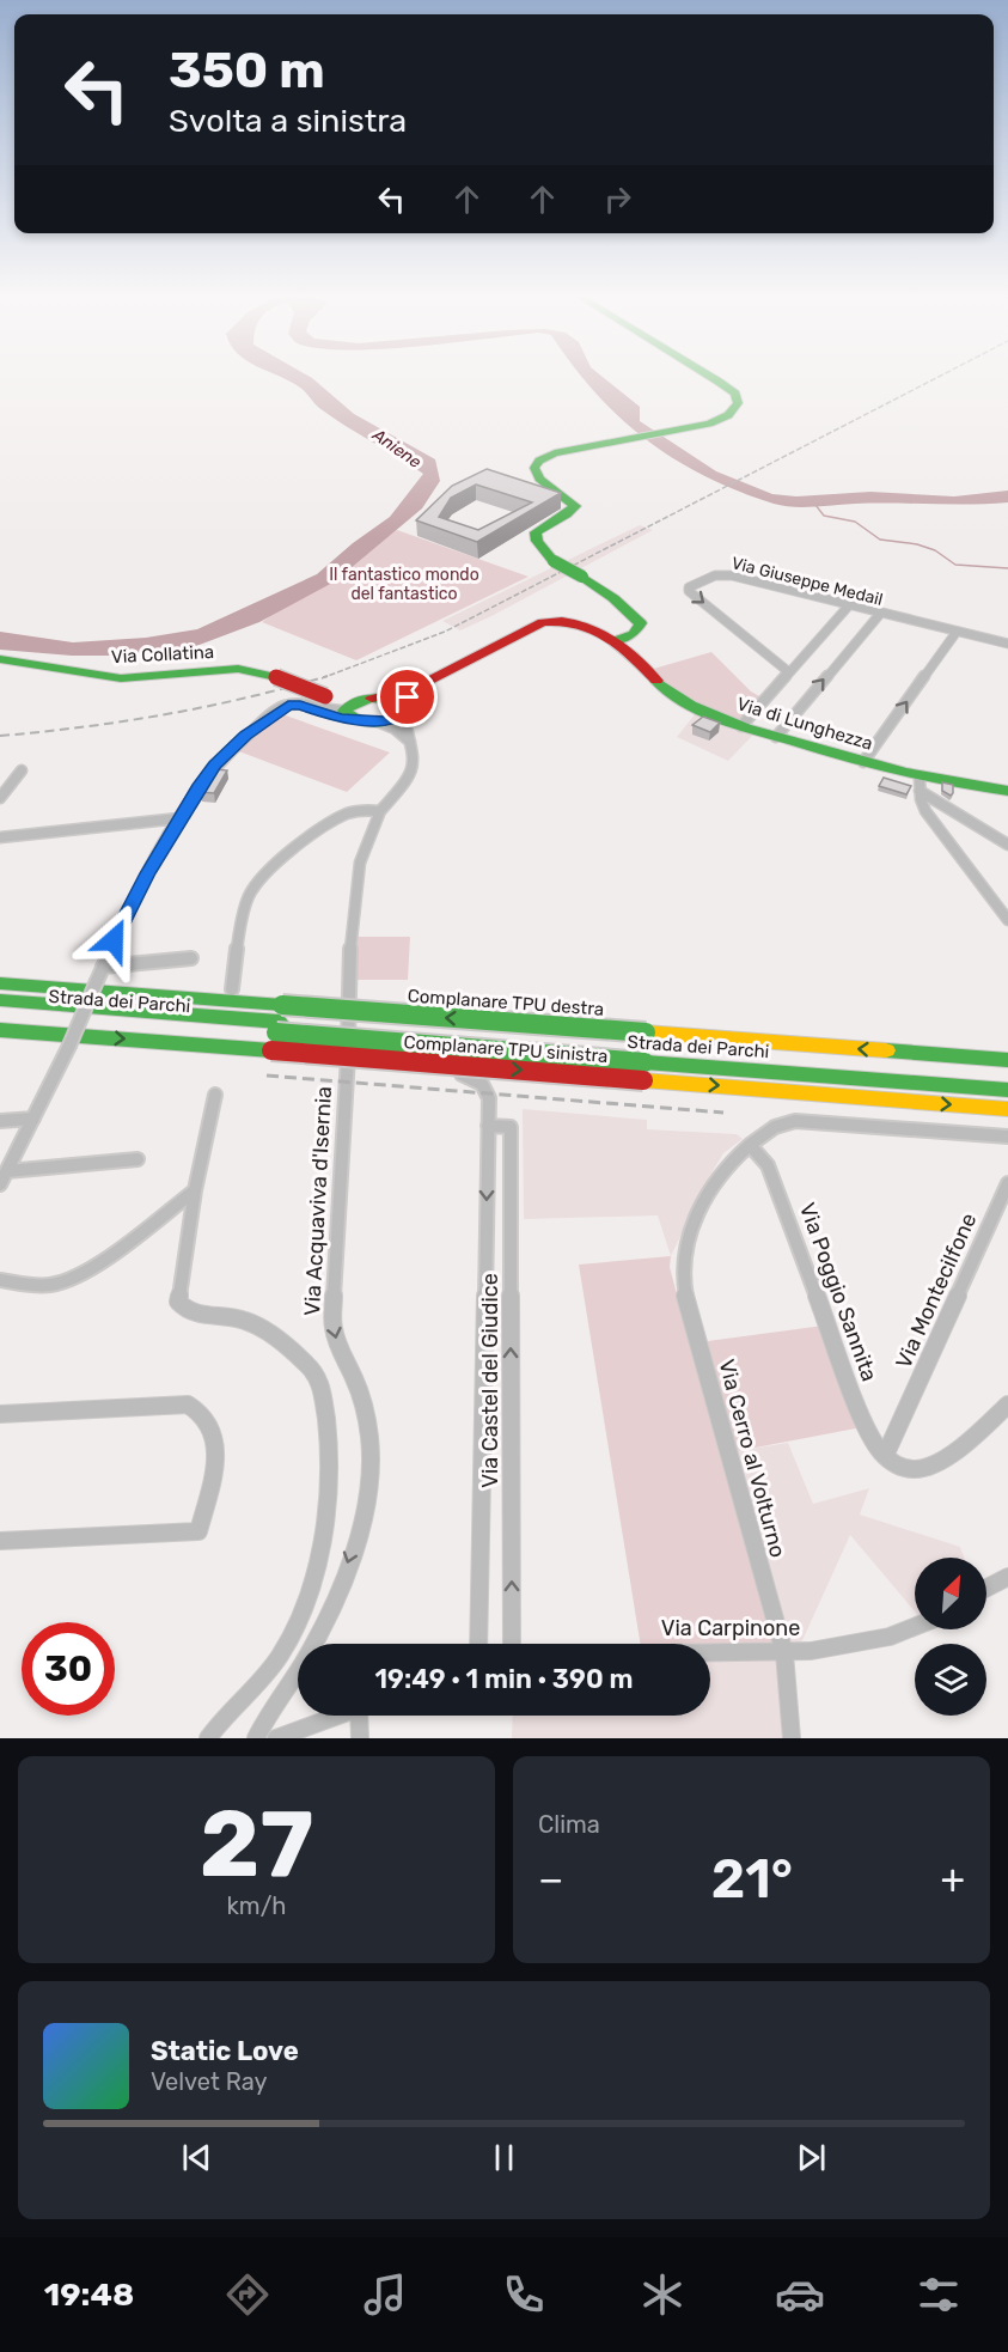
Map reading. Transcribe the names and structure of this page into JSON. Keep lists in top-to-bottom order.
{
  "streets": {
    "main road": [
      "Via Collatina",
      "Via di Lunghezza",
      "Strada dei Parchi",
      "Complanare TPU destra",
      "Complanare TPU sinistra"
    ],
    "street": [
      "Via Giuseppe Medail",
      "Via Acquaviva d'Isernia",
      "Via Montecilfone",
      "Via Poggio Sannita",
      "Via Castel del Giudice",
      "Via Cerro al Volturno",
      "Via Carpinone"
    ]
  },
  "crossings": [
    ["Via Collatina", "Via di Lunghezza"],
    ["Strada dei Parchi", "Complanare TPU destra"],
    ["Via Acquaviva d'Isernia", "Via Castel del Giudice"],
    ["Via Montecilfone", "Via Poggio Sannita"],
    ["Via Poggio Sannita", "Via Cerro al Volturno"],
    ["Via Cerro al Volturno", "Via Carpinone"]
  ],
  "one_way": ["Complanare TPU destra", "Complanare TPU sinistra", "Via Acquaviva d'Isernia"],
  "water": ["Aniene"],
  "parks": ["Il fantastico mondo del fantastico"],
  "north": "top right",
  "page": {
    "turn": ["350 m", "Svolta a sinistra"],
    "limit": "30",
    "trip": "19:49 · 1 min · 390 m",
    "tile": [
      ["27", "km/h"],
      "Clima"
    ],
    "heat": ["−", "21°", "+"],
    "song": ["Static Love", "Velvet Ray"],
    "tabs": "19:48"
  }
}
